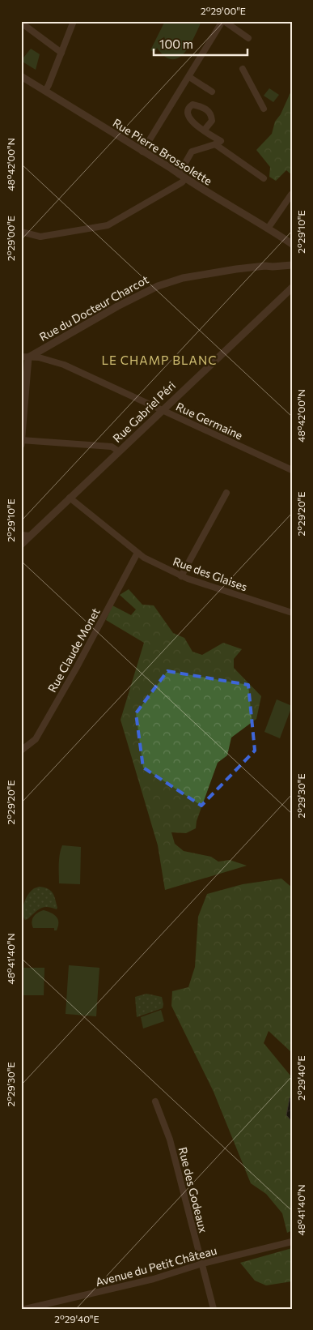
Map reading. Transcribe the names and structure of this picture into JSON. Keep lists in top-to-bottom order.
{
  "streets": {
    "street": [
      "Rue Pierre Brossolette",
      "Rue du Docteur Charcot",
      "Rue Gabriel Péri",
      "Rue Germaine",
      "Rue des Glaises",
      "Rue Claude Monet",
      "Rue des Godeaux",
      "Avenue du Petit Château"
    ]
  },
  "crossings": [
    ["Rue du Docteur Charcot", "Rue Germaine"],
    ["Rue Gabriel Péri", "Rue Germaine"],
    ["Rue Gabriel Péri", "Rue des Glaises"],
    ["Rue des Glaises", "Rue Claude Monet"],
    ["Rue des Godeaux", "Avenue du Petit Château"]
  ],
  "districts": ["LE CHAMP BLANC"],
  "scale_bar": "100 m",
  "coordinates": [
    "2°29'00\"E",
    "48°42'00\"N",
    "2°29'10\"E",
    "2°29'20\"E",
    "2°29'30\"E",
    "48°41'40\"N",
    "2°29'40\"E"
  ]
}
